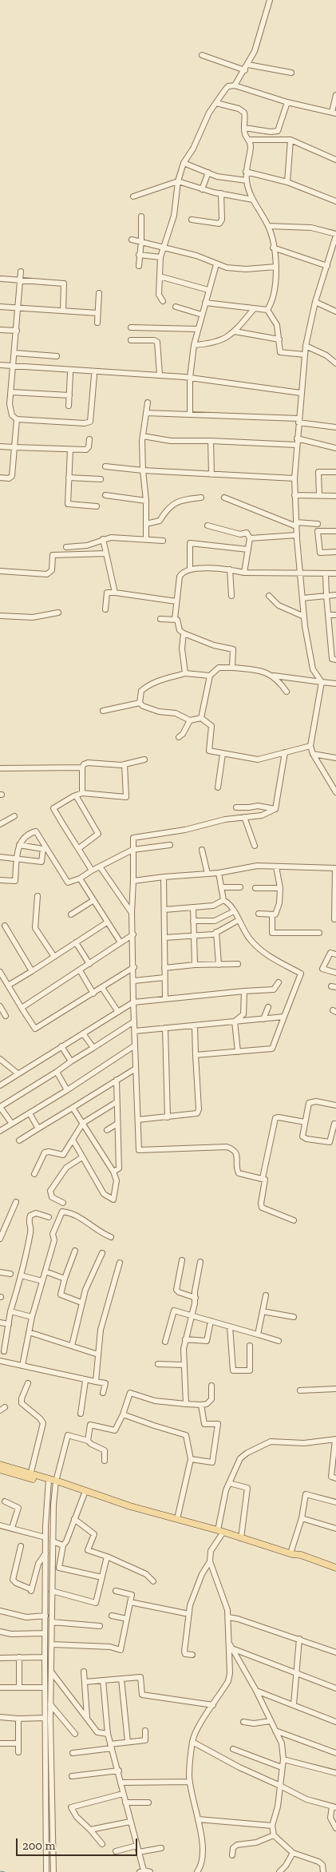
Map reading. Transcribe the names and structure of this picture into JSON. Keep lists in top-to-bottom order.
{
  "scale_bar": "200 m"
}
